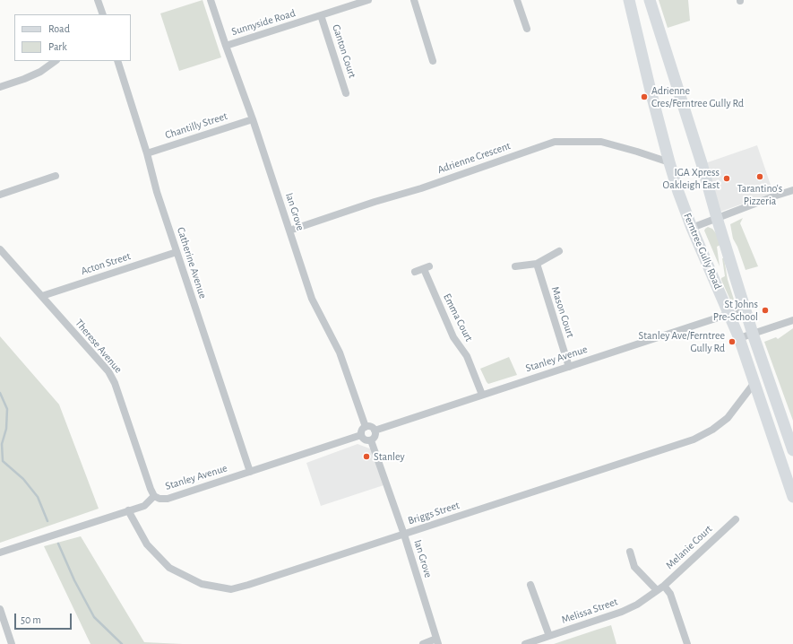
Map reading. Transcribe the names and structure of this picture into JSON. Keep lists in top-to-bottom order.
{
  "streets": {
    "main road": ["Ferntree Gully Road"],
    "street": [
      "Sunnyside Road",
      "Ganton Court",
      "Chantilly Street",
      "Adrienne Crescent",
      "Ian Grove",
      "Catherine Avenue",
      "Acton Street",
      "Mason Court",
      "Emma Court",
      "Therese Avenue",
      "Stanley Avenue",
      "Briggs Street",
      "Melanie Court",
      "Melissa Street"
    ]
  },
  "crossings": [
    ["Sunnyside Road", "Ganton Court"],
    ["Sunnyside Road", "Ian Grove"],
    ["Chantilly Street", "Ian Grove"],
    ["Chantilly Street", "Catherine Avenue"],
    ["Adrienne Crescent", "Ian Grove"],
    ["Adrienne Crescent", "Ferntree Gully Road"],
    ["Ian Grove", "Stanley Avenue"],
    ["Ian Grove", "Briggs Street"],
    ["Ferntree Gully Road", "Stanley Avenue"],
    ["Ferntree Gully Road", "Briggs Street"],
    ["Catherine Avenue", "Acton Street"],
    ["Catherine Avenue", "Stanley Avenue"],
    ["Acton Street", "Therese Avenue"],
    ["Mason Court", "Stanley Avenue"],
    ["Emma Court", "Stanley Avenue"],
    ["Therese Avenue", "Stanley Avenue"],
    ["Stanley Avenue", "Briggs Street"],
    ["Melanie Court", "Melissa Street"]
  ],
  "places": [
    "Adrienne Cres/Ferntree Gully Rd",
    "Tarantino's Pizzeria",
    "IGA Xpress Oakleigh East",
    "St Johns Pre-School",
    "Stanley Ave/Ferntree Gully Rd",
    "Stanley"
  ],
  "legend": ["Road", "Park"],
  "scale_bar": "50 m"
}
